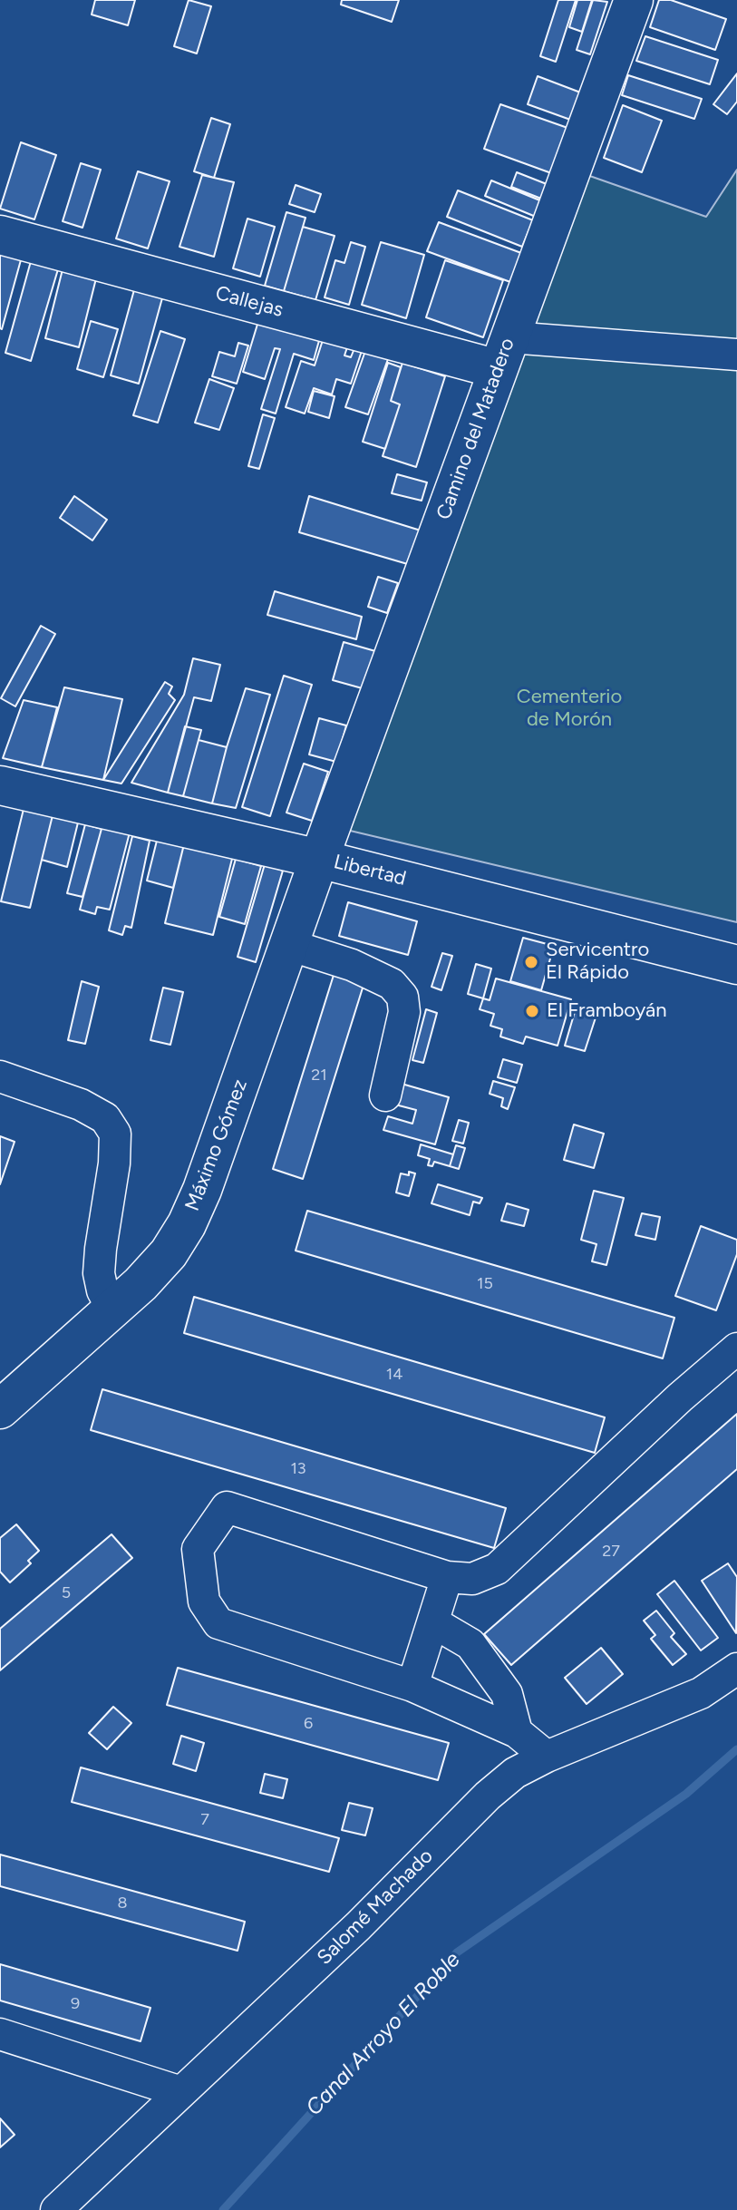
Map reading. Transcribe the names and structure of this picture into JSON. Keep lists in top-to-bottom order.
{
  "streets": {
    "main road": [
      "Callejas",
      "Camino del Matadero",
      "Libertad",
      "Máximo Gómez"
    ],
    "street": ["Salomé Machado"]
  },
  "crossings": [
    ["Callejas", "Camino del Matadero"],
    ["Camino del Matadero", "Libertad"],
    ["Camino del Matadero", "Máximo Gómez"],
    ["Libertad", "Máximo Gómez"]
  ],
  "water": ["Canal Arroyo El Roble"],
  "parks": ["Cementerio de Morón"],
  "places": ["Servicentro El Rápido", "El Framboyán"],
  "house_numbers": [
    "21",
    "15",
    "14",
    "13",
    "27",
    "5",
    "6",
    "7",
    "8",
    "9"
  ]
}
